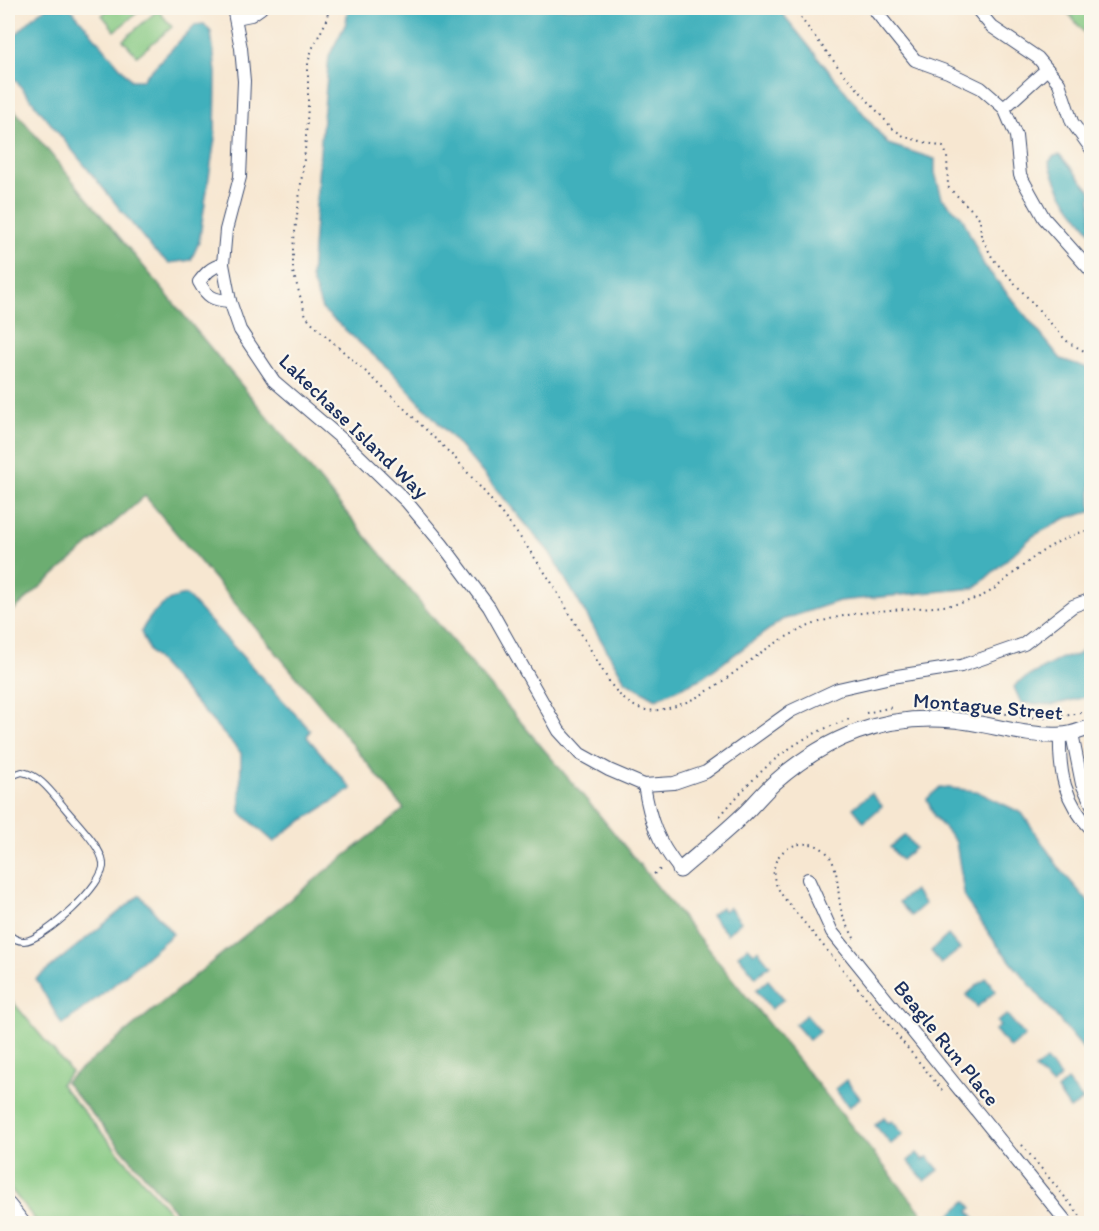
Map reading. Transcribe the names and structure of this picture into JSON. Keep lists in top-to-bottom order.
{
  "streets": {
    "street": ["Lakechase Island Way", "Montague Street", "Beagle Run Place"]
  }
}
